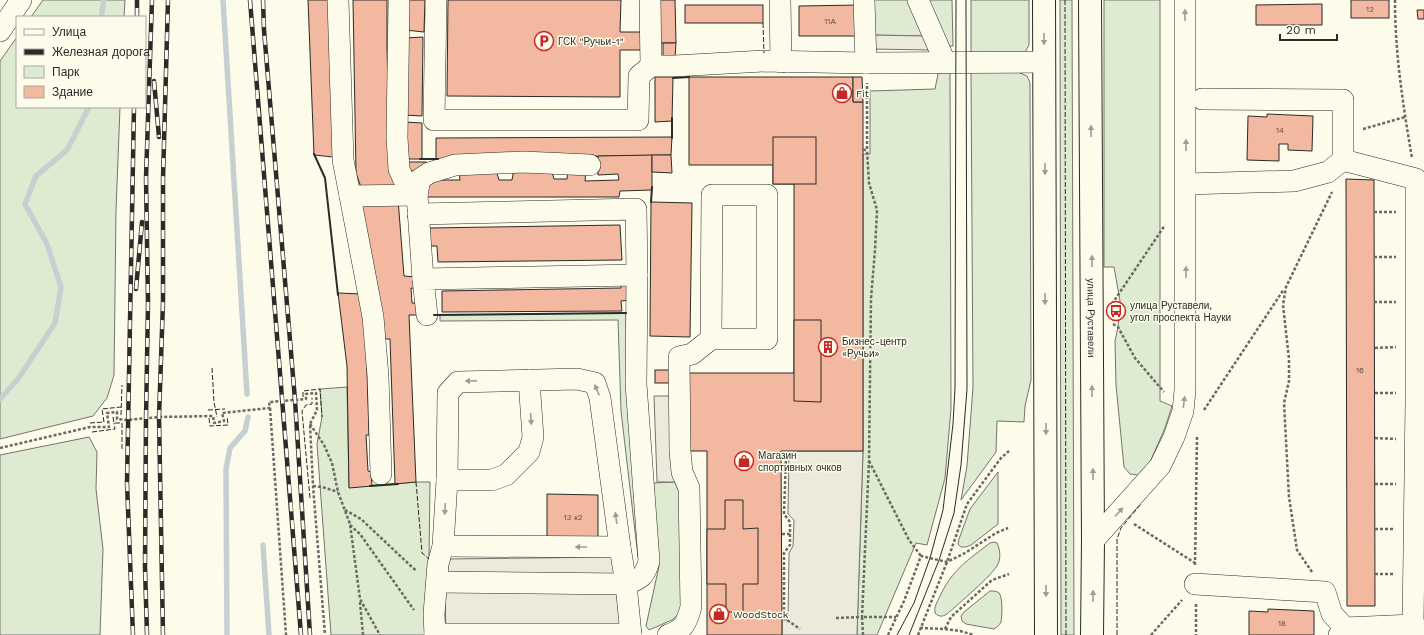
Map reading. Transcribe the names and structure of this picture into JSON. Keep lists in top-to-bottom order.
{
  "streets": {
    "main road": ["улица Руставели"]
  },
  "places": {
    "parking": ["ГСК \"Ручьи-1\""],
    "shop": ["Fit", "Магазин спортивных очков", "WoodStock"],
    "bus stop": ["улица Руставели, угол проспекта Науки"],
    "building": ["Бизнес-центр «Ручьи»"]
  },
  "house_numbers": [
    "12",
    "11А",
    "14",
    "16",
    "13 к2",
    "18"
  ],
  "legend": [
    "Улица",
    "Железная дорога",
    "Парк",
    "Здание"
  ],
  "scale_bar": "20 m"
}
